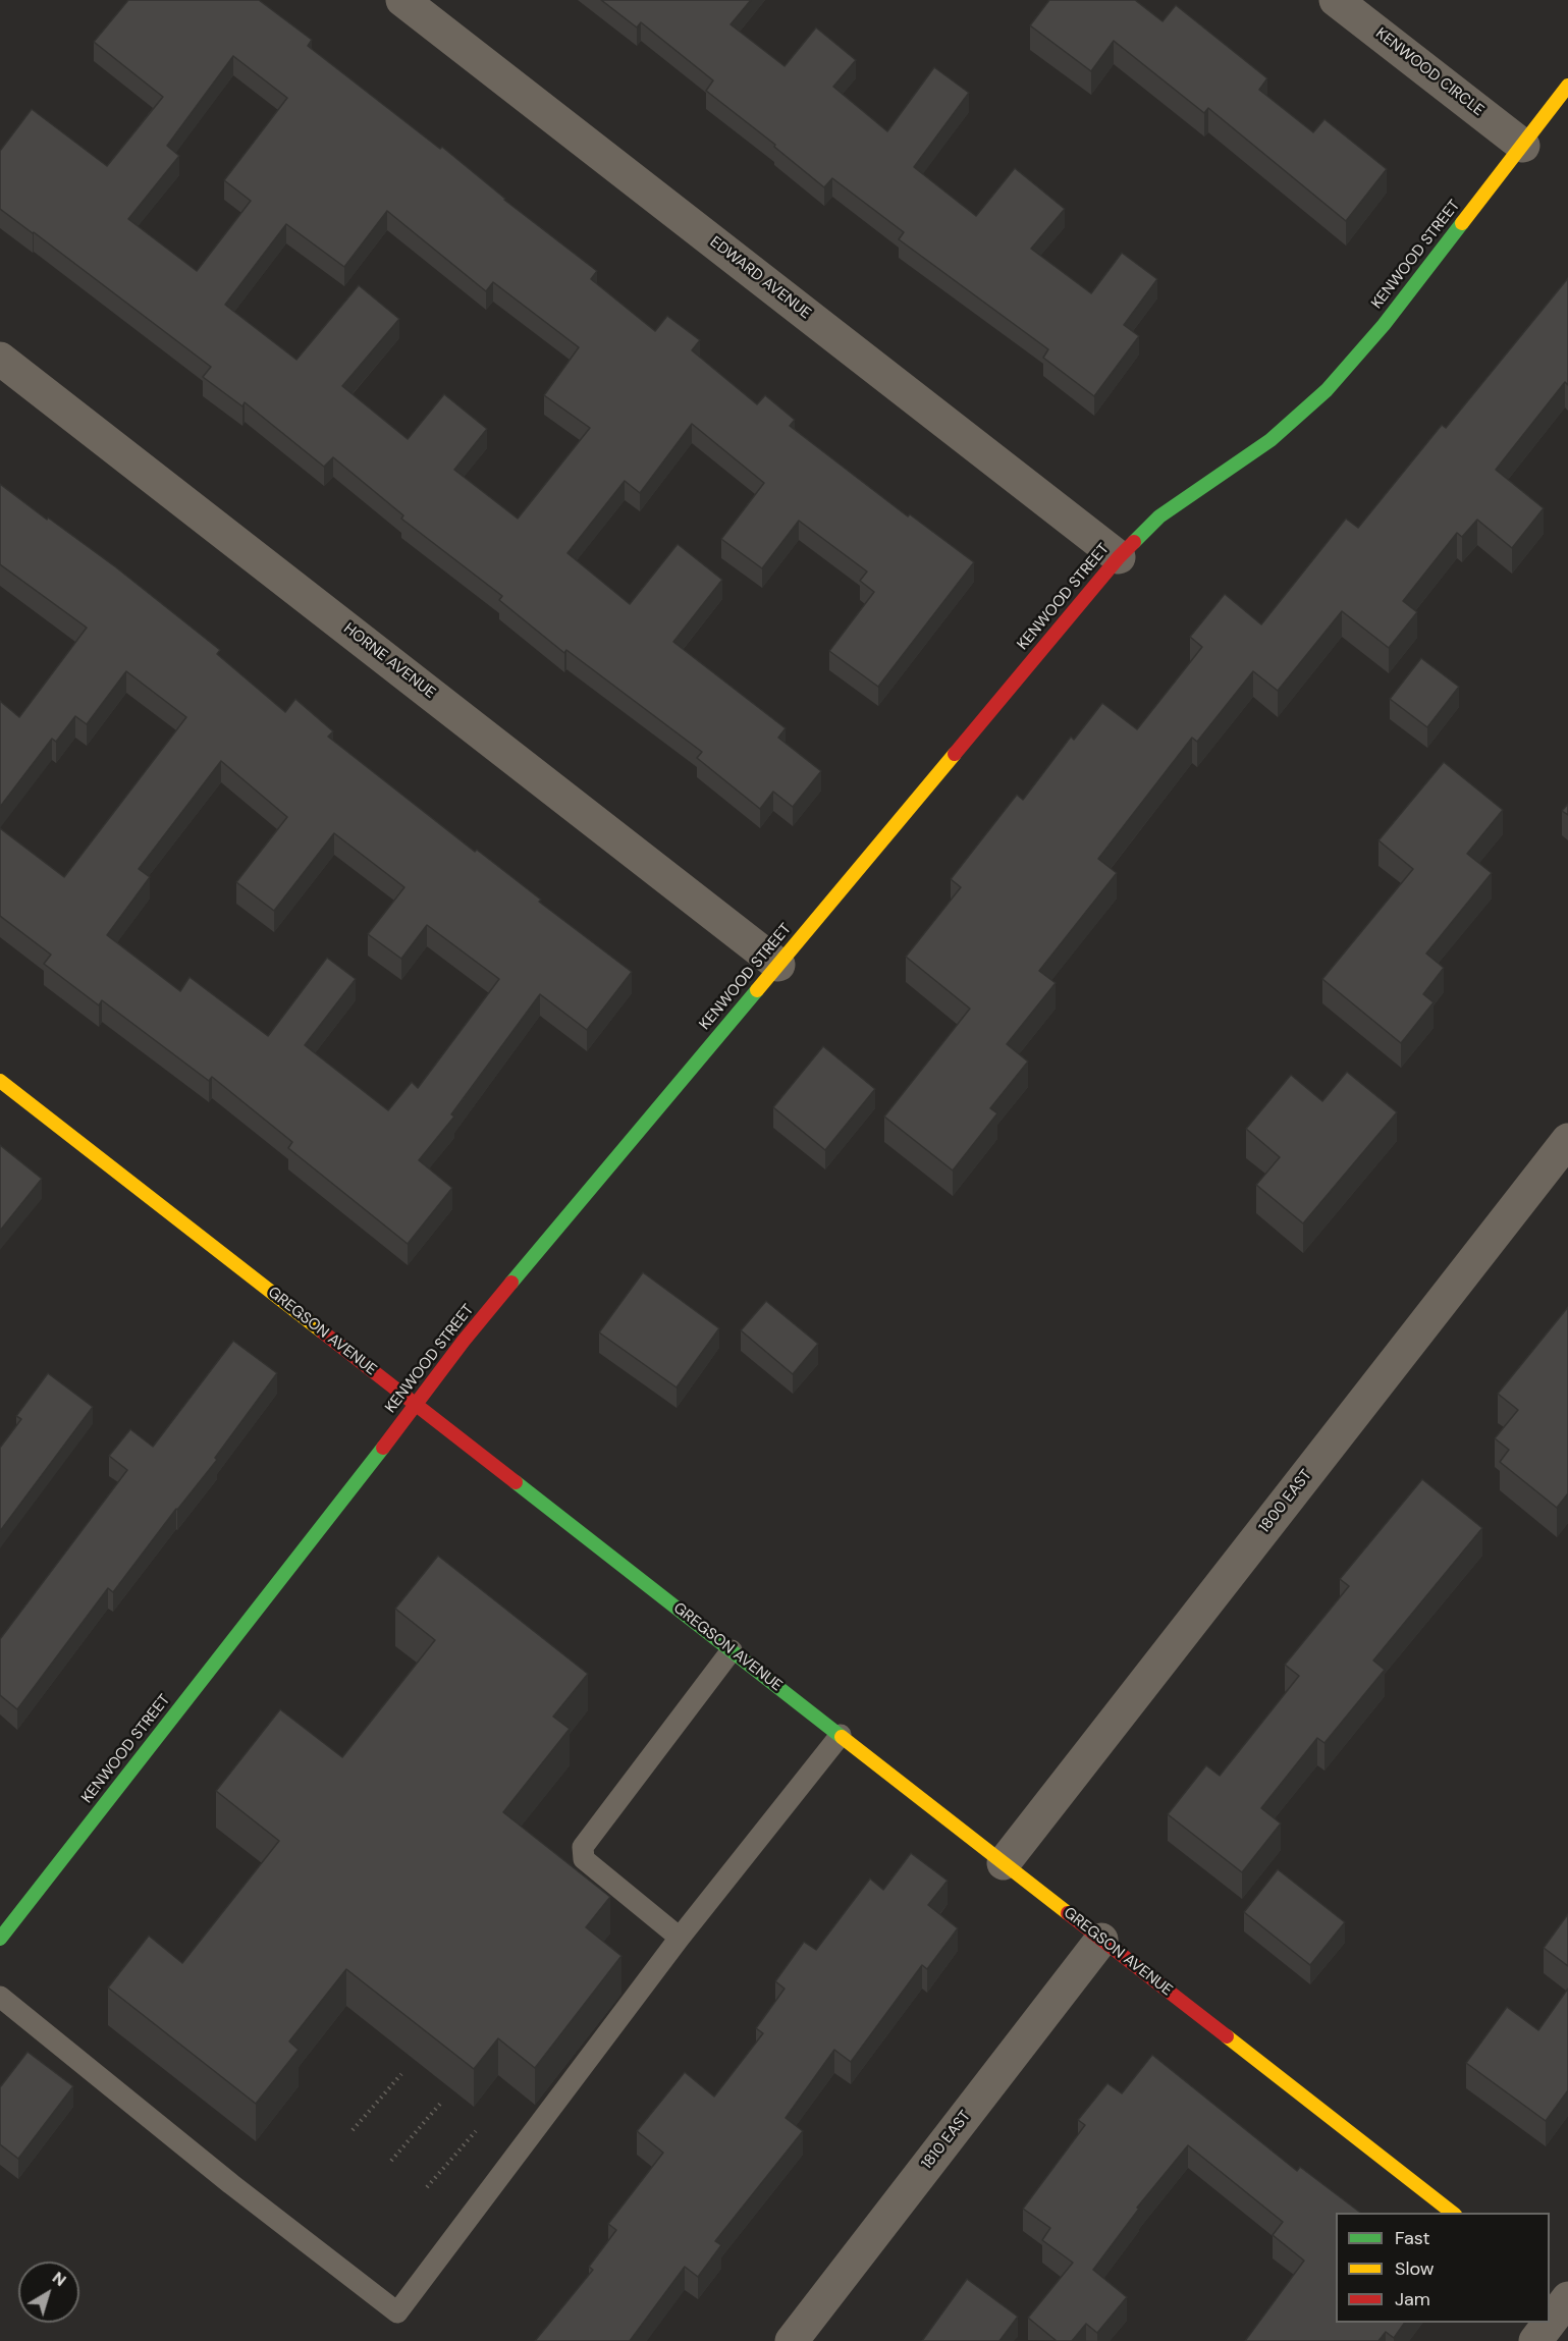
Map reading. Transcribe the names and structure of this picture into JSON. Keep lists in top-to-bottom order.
{
  "streets": {
    "street": [
      "KENWOOD CIRCLE",
      "KENWOOD STREET",
      "EDWARD AVENUE",
      "HORNE AVENUE",
      "GREGSON AVENUE",
      "1800 EAST",
      "1810 EAST"
    ]
  },
  "crossings": [
    ["KENWOOD CIRCLE", "KENWOOD STREET"],
    ["KENWOOD STREET", "EDWARD AVENUE"],
    ["KENWOOD STREET", "HORNE AVENUE"],
    ["KENWOOD STREET", "GREGSON AVENUE"],
    ["GREGSON AVENUE", "1800 EAST"],
    ["GREGSON AVENUE", "1810 EAST"]
  ],
  "legend": ["Fast", "Slow", "Jam"],
  "north": "top right"
}
